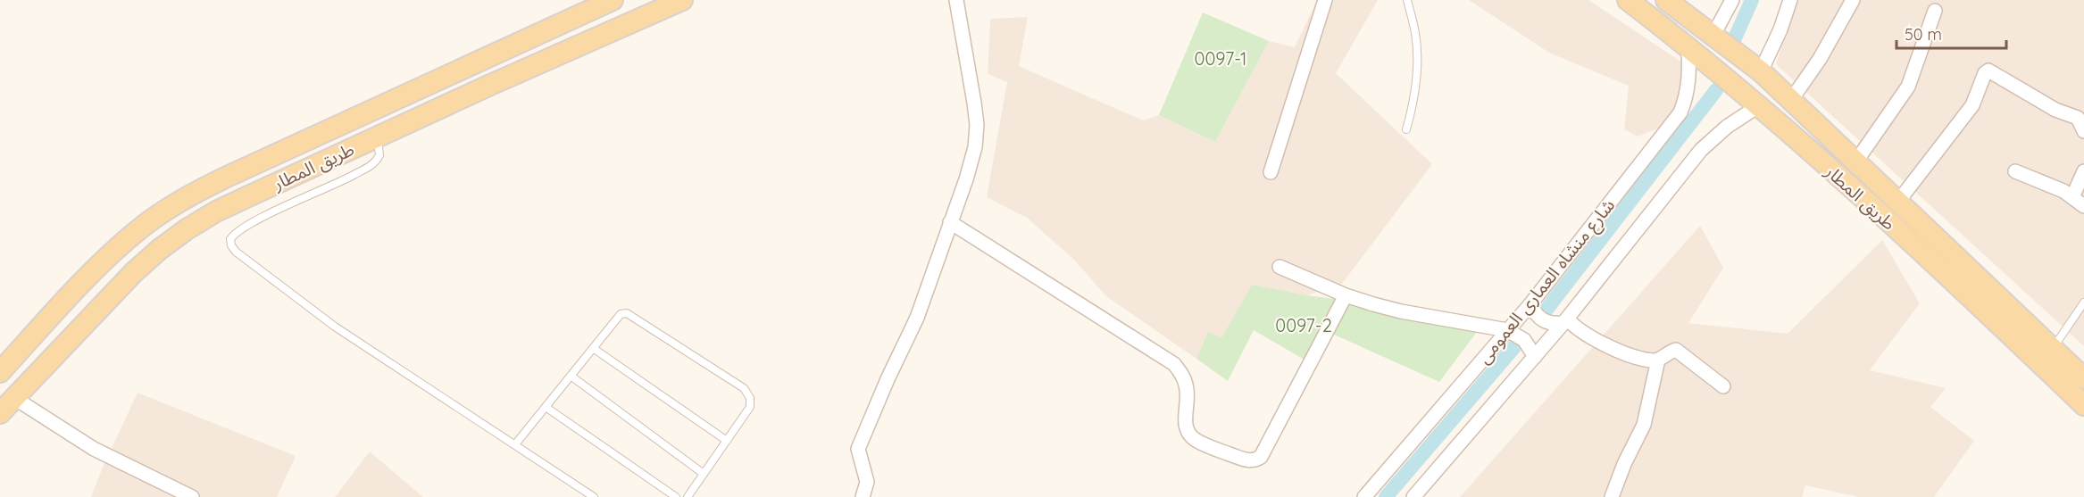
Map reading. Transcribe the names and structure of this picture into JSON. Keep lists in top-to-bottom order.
{
  "streets": {
    "main road": ["طريق المطار"],
    "street": ["شارع منشاه العمارى العمومى"]
  },
  "crossings": [
    ["طريق المطار", "شارع منشاه العمارى العمومى"]
  ],
  "parks": ["0097-1", "0097-2"],
  "scale_bar": "50 m"
}
